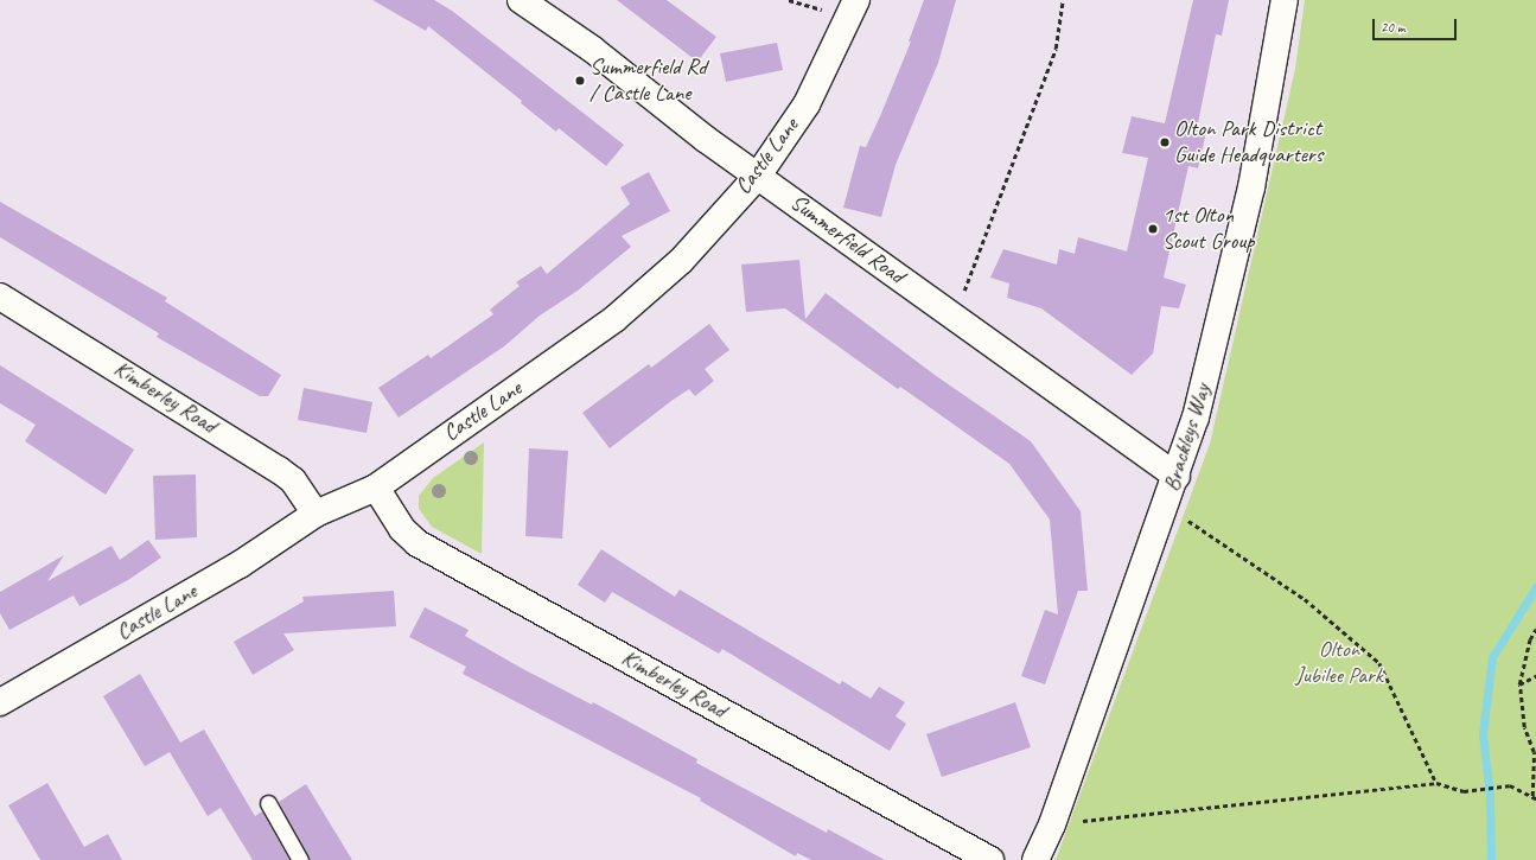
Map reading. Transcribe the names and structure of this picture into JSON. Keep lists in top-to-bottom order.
{
  "streets": {
    "street": [
      "Castle Lane",
      "Summerfield Road",
      "Kimberley Road",
      "Brackleys Way"
    ]
  },
  "crossings": [
    ["Castle Lane", "Summerfield Road"],
    ["Castle Lane", "Kimberley Road"],
    ["Summerfield Road", "Brackleys Way"]
  ],
  "parks": ["Olton Jubilee Park"],
  "places": ["Summerfield Rd / Castle Lane", "Olton Park District Guide Headquarters", "1st Olton Scout Group"],
  "scale_bar": "20 m"
}
